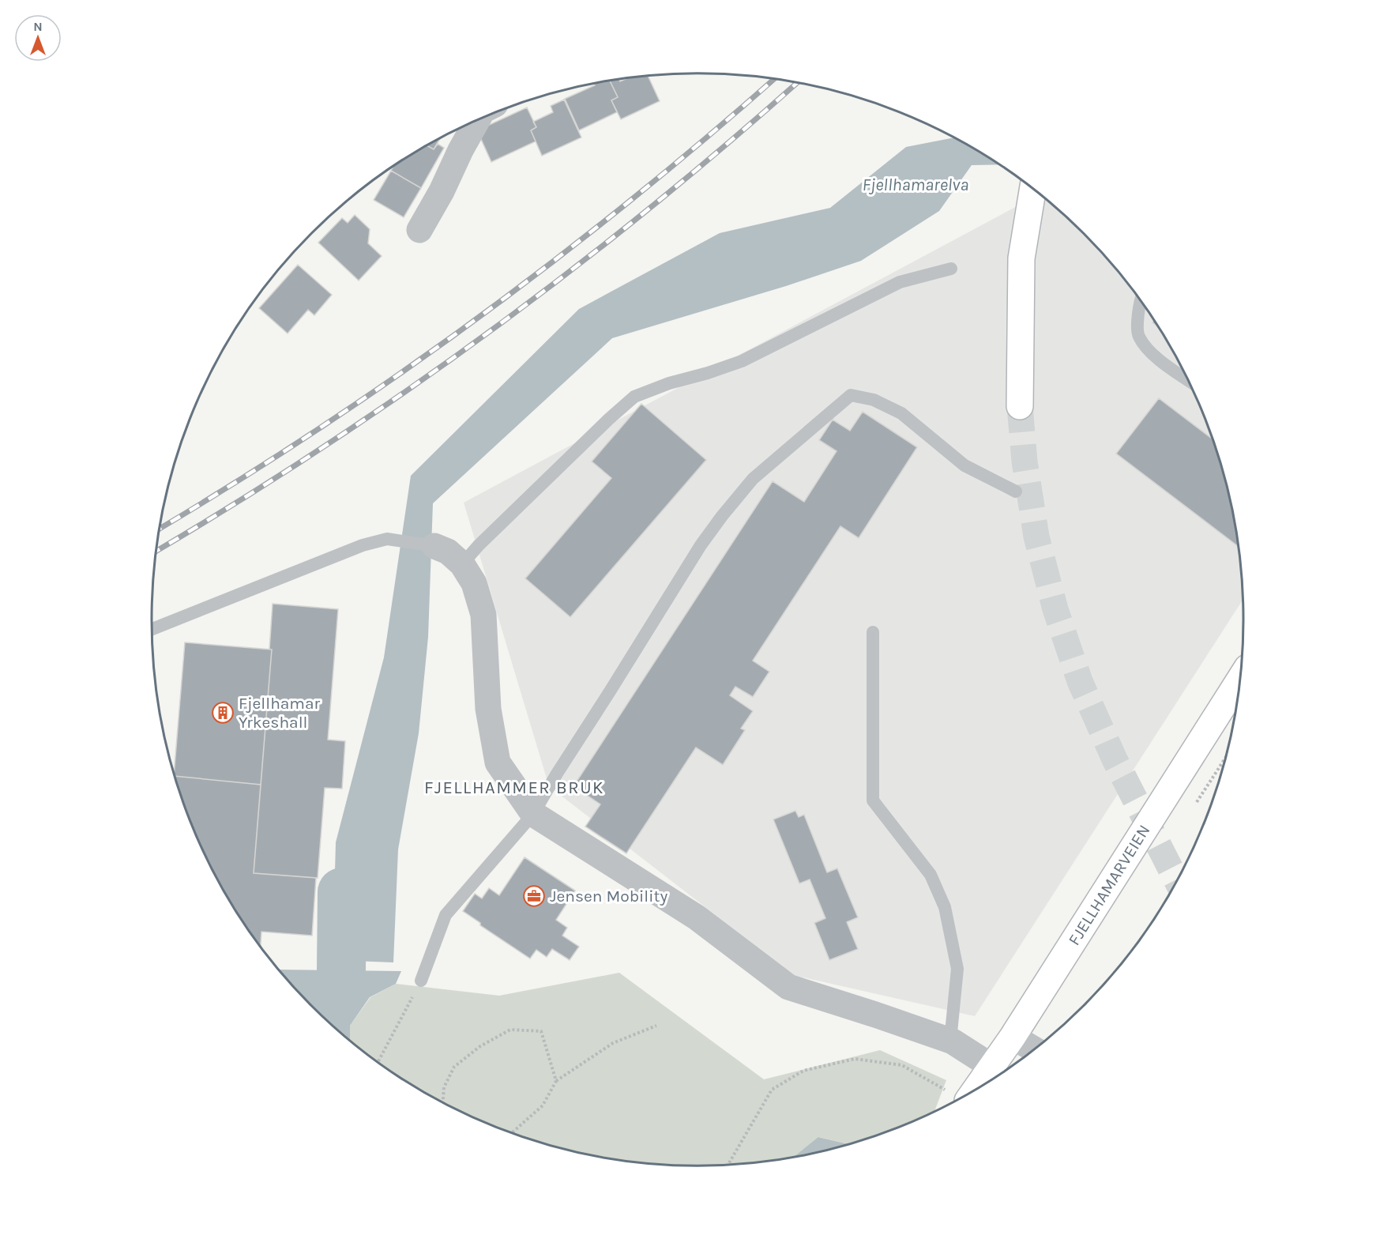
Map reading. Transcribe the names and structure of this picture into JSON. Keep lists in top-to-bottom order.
{
  "streets": {
    "main road": ["FJELLHAMARVEIEN"]
  },
  "districts": ["FJELLHAMMER BRUK"],
  "water": ["Fjellhamarelva"],
  "places": {
    "building": ["Fjellhamar Yrkeshall"],
    "office": ["Jensen Mobility"]
  },
  "north": "top"
}
